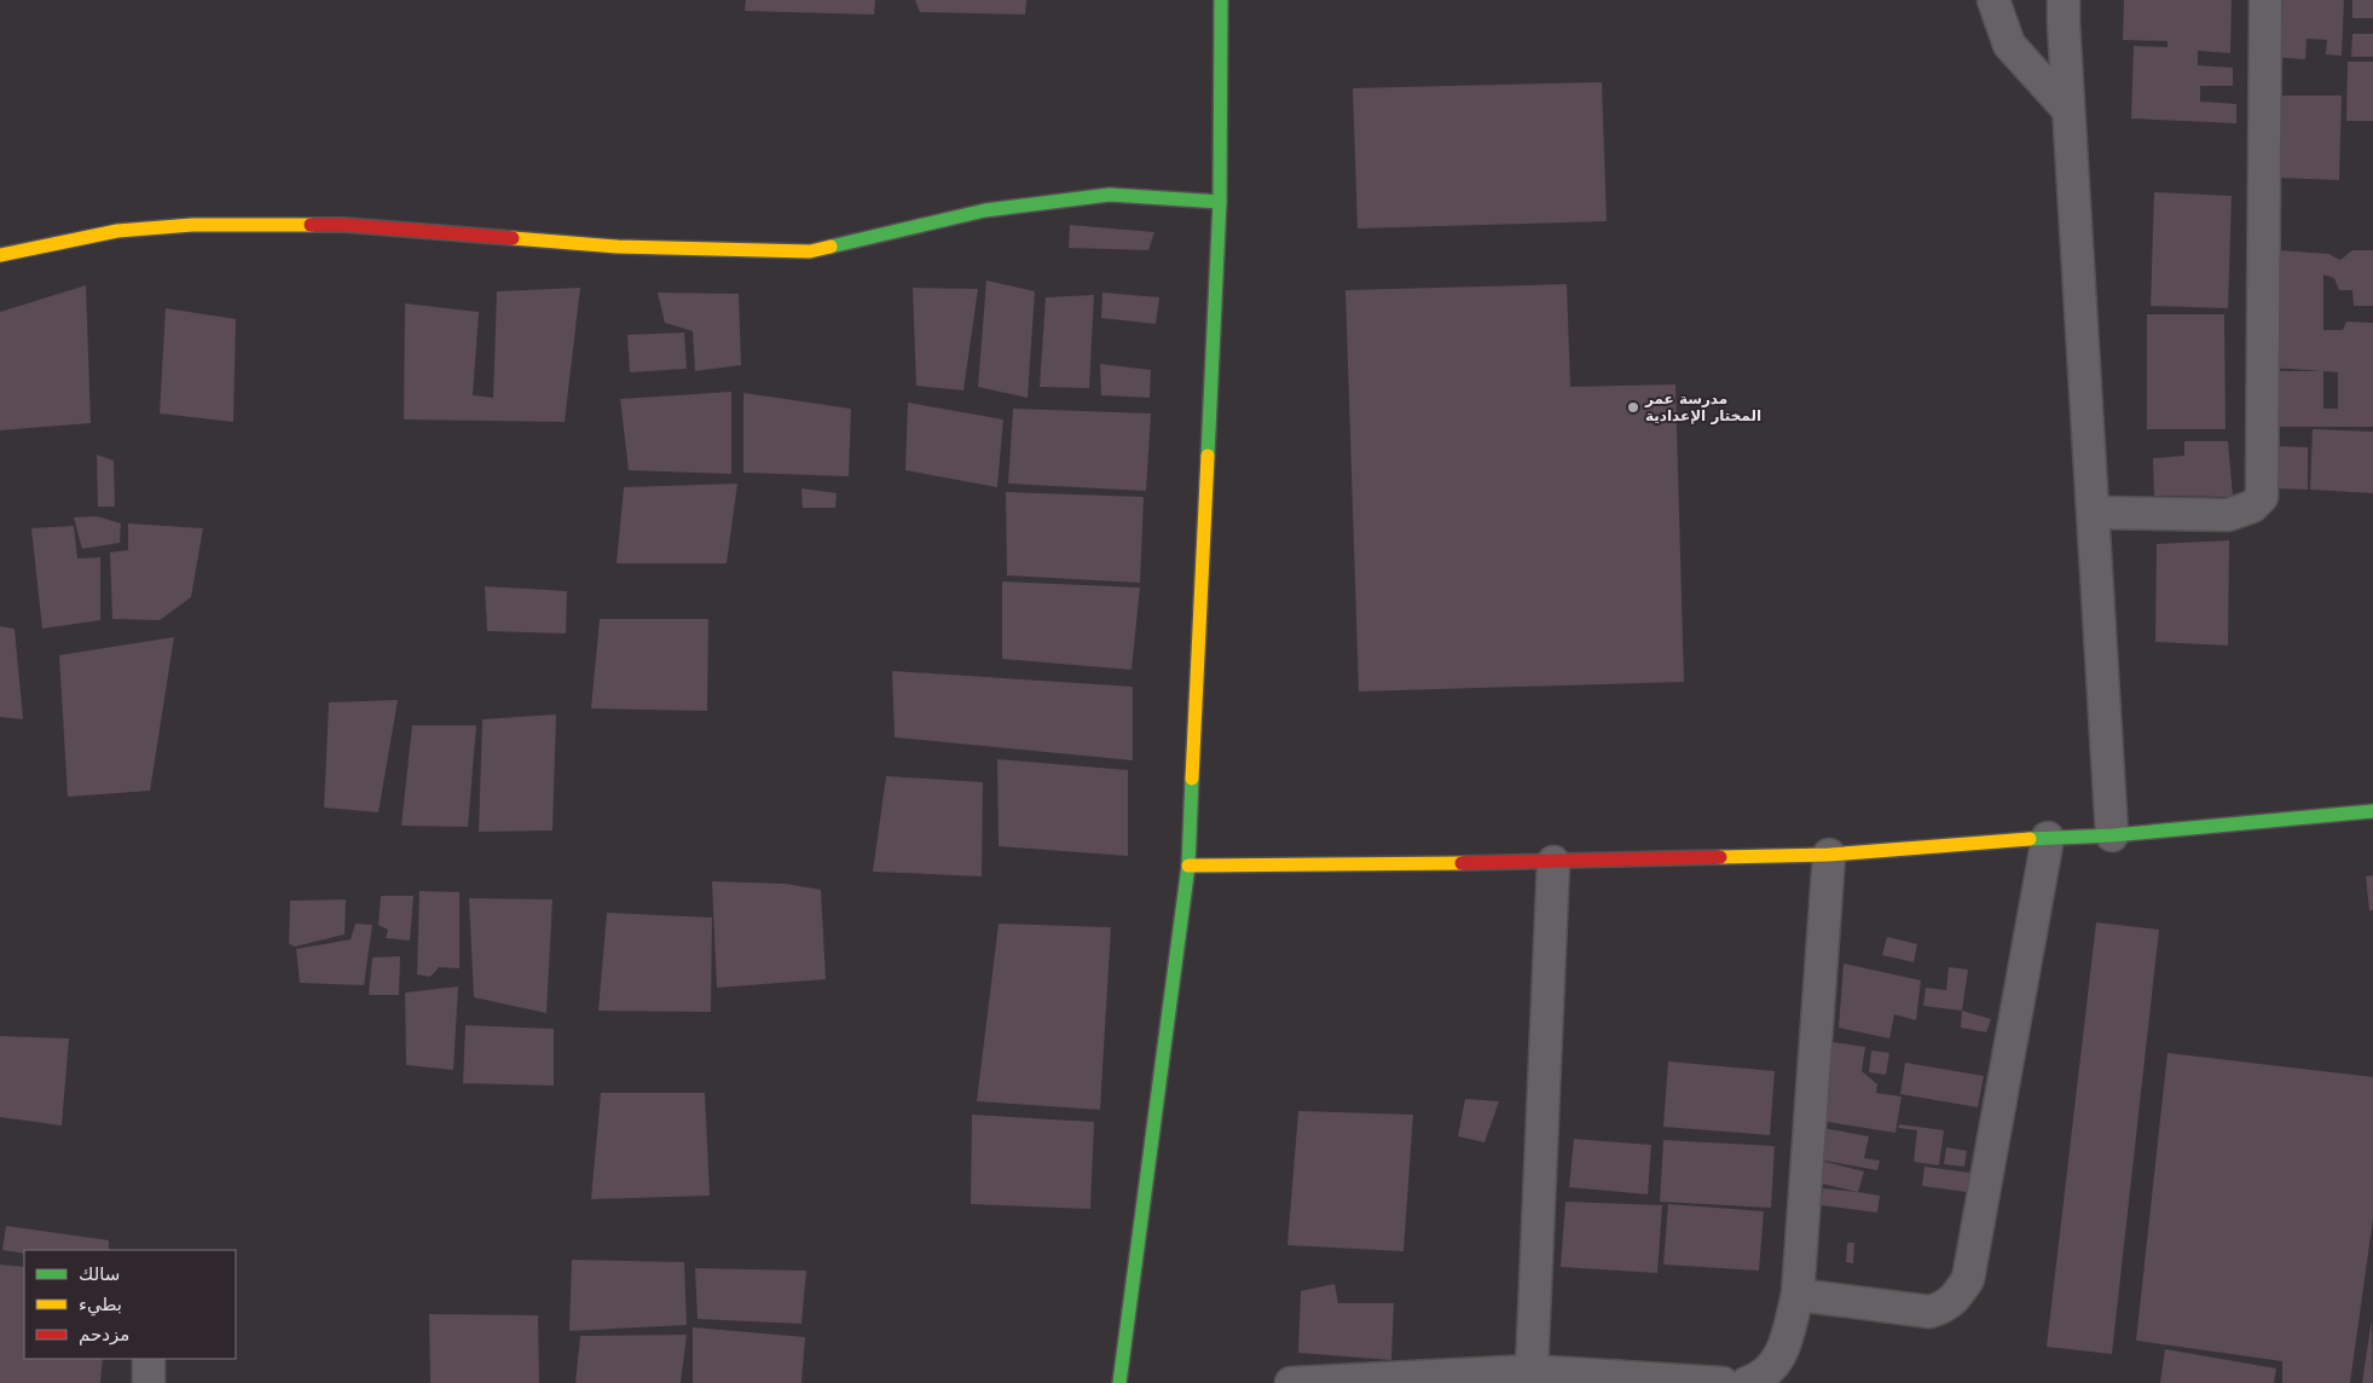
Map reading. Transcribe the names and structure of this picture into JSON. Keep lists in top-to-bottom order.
{
  "places": ["مدرسة عمر المختار الإعدادية"],
  "legend": ["سالك", "بطيء", "مزدحم"]
}
